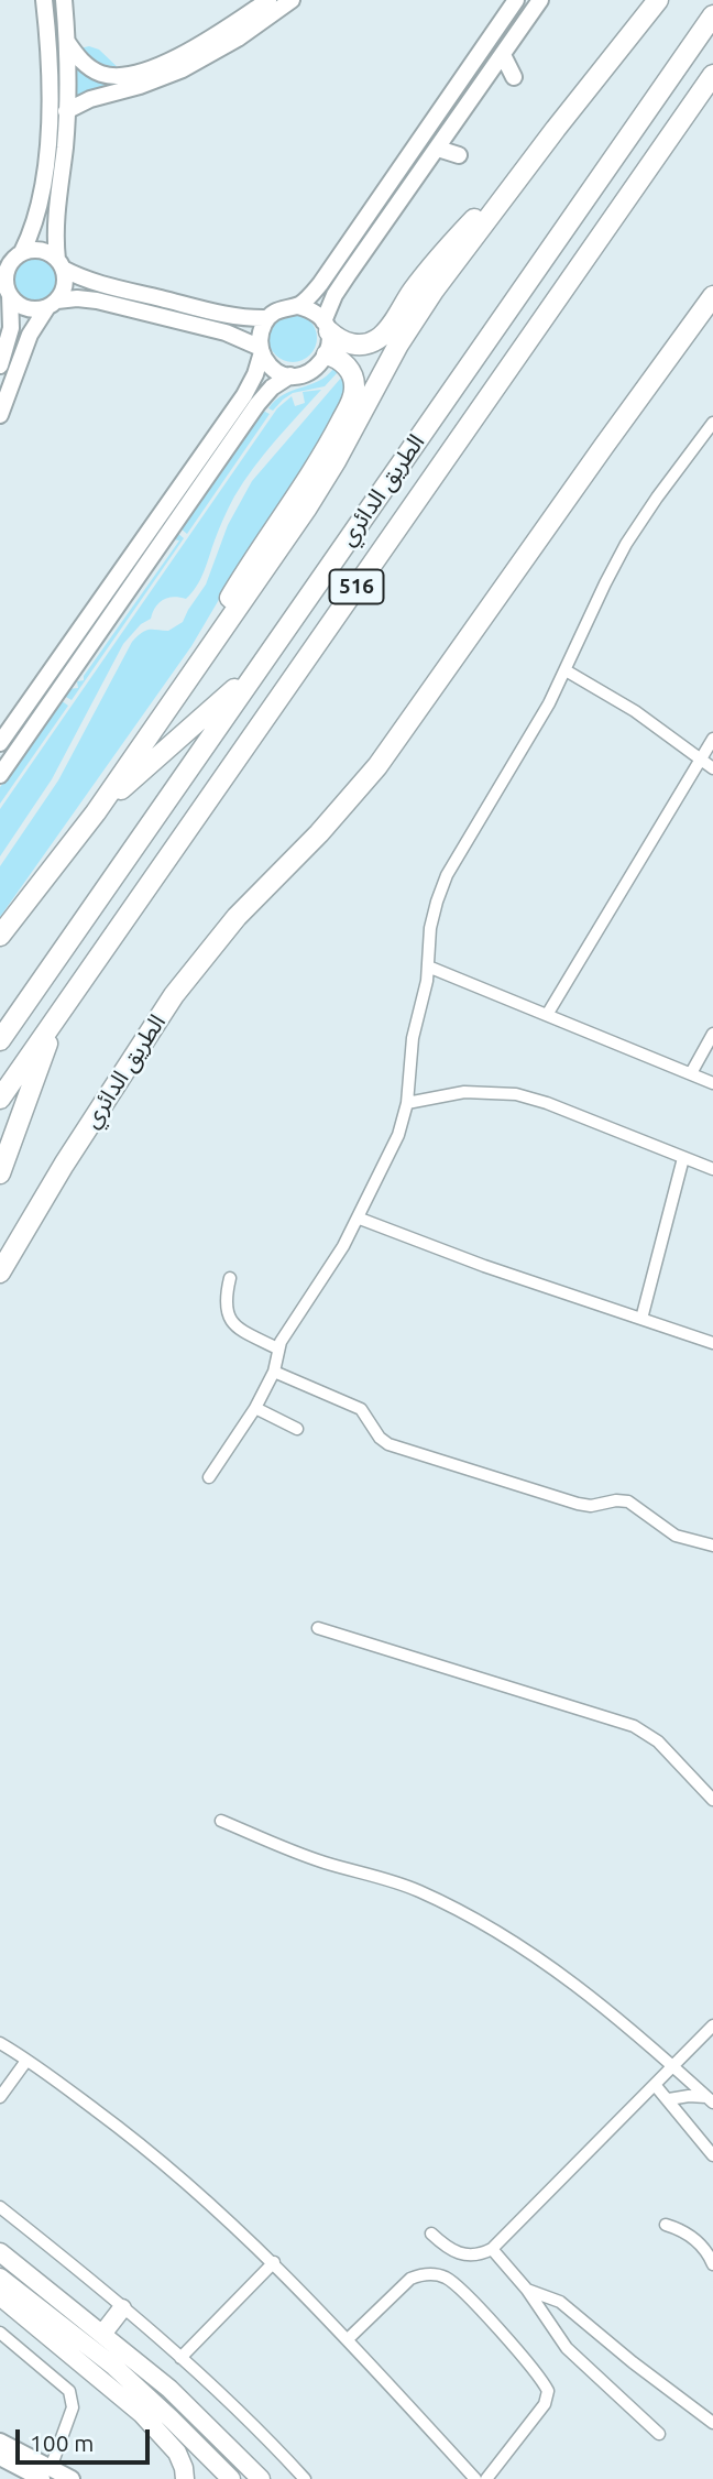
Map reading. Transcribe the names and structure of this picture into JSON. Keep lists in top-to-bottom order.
{
  "streets": {
    "highway": ["الطريق الدائري", "516"]
  },
  "crossings": [
    ["الطريق الدائري", "516"]
  ],
  "scale_bar": "100 m"
}
